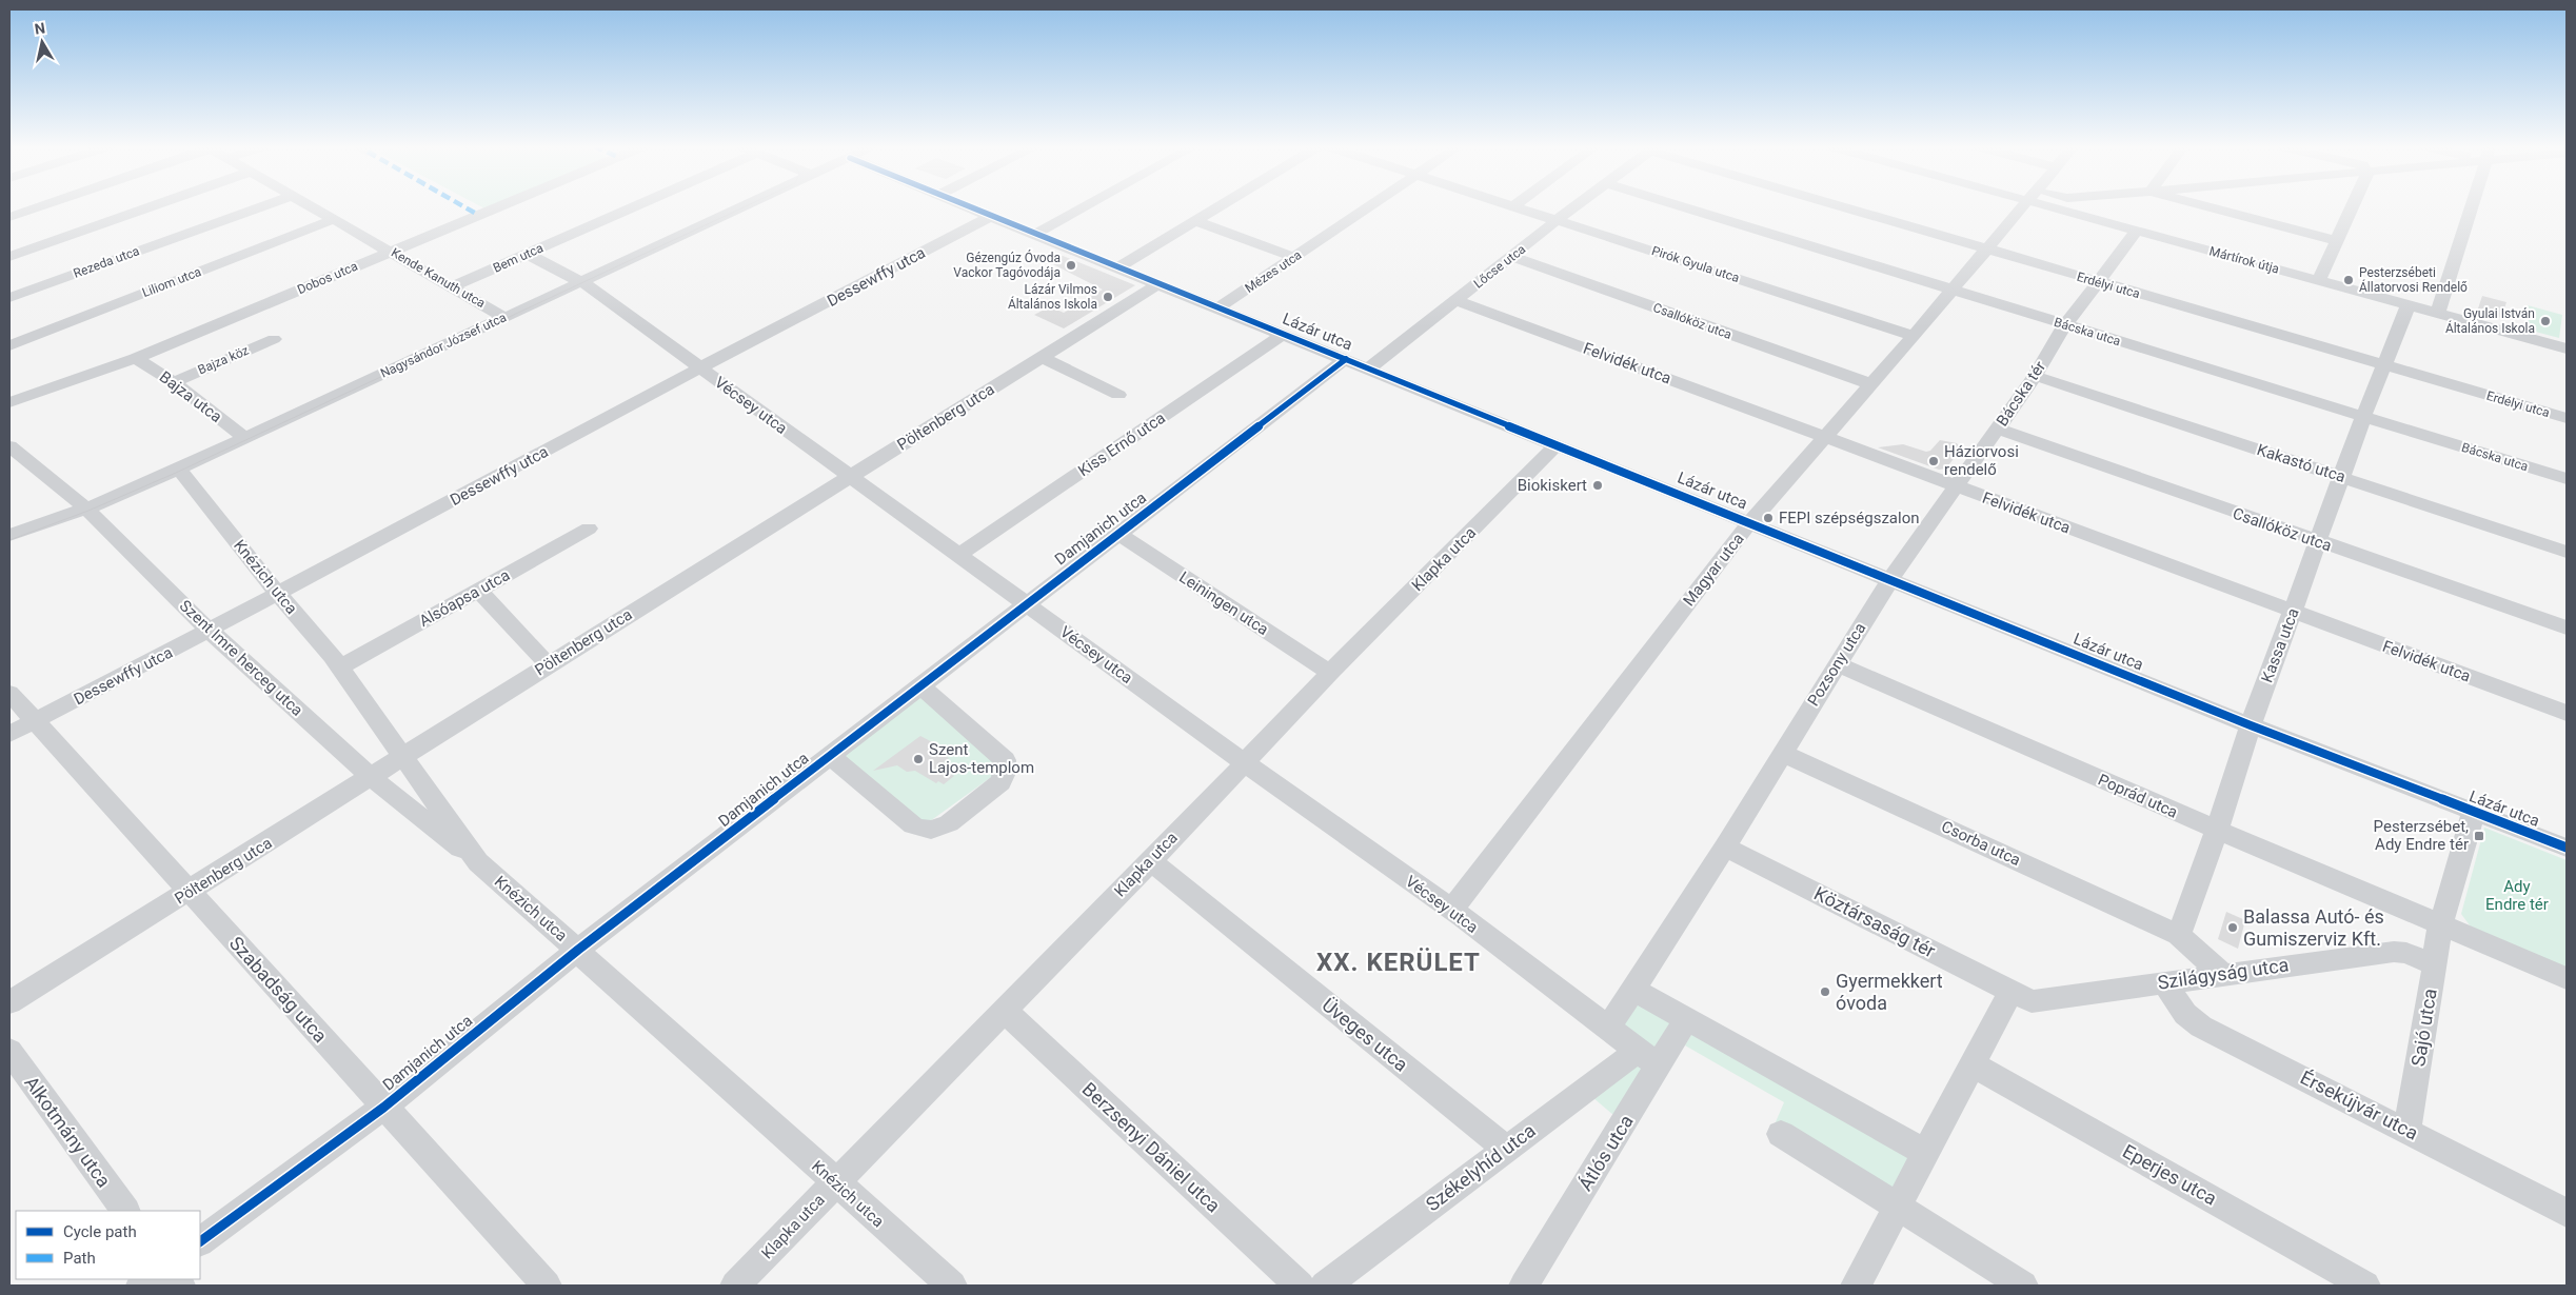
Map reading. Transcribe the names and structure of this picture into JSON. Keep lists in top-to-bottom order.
{
  "streets": {
    "street": [
      "Bem utca",
      "Mártírok útja",
      "Rezeda utca",
      "Pirók Gyula utca",
      "Lőcse utca",
      "Mézes utca",
      "Dessewffy utca",
      "Dobos utca",
      "Kende Kanuth utca",
      "Liliom utca",
      "Erdélyi utca",
      "Csallóköz utca",
      "Lázár utca",
      "Bácska utca",
      "Nagysándor József utca",
      "Bajza köz",
      "Felvidék utca",
      "Bácska tér",
      "Bajza utca",
      "Vécsey utca",
      "Pöltenberg utca",
      "Kiss Ernő utca",
      "Kakastó utca",
      "Damjanich utca",
      "Klapka utca",
      "Magyar utca",
      "Knézich utca",
      "Alsóapsa utca",
      "Leiningen utca",
      "Kassa utca",
      "Szent Imre herceg utca",
      "Pozsony utca",
      "Poprád utca",
      "Csorba utca",
      "Köztársaság tér",
      "Szilágyság utca",
      "Szabadság utca",
      "Sajó utca",
      "Üveges utca",
      "Érsekújvár utca",
      "Alkotmány utca",
      "Berzsenyi Dániel utca",
      "Átlós utca",
      "Székelyhíd utca",
      "Eperjes utca"
    ]
  },
  "crossings": [
    ["Bem utca", "Kende Kanuth utca"],
    ["Bem utca", "Vécsey utca"],
    ["Mártírok útja", "Kassa utca"],
    ["Pirók Gyula utca", "Lőcse utca"],
    ["Pirók Gyula utca", "Magyar utca"],
    ["Lőcse utca", "Csallóköz utca"],
    ["Lőcse utca", "Lázár utca"],
    ["Lőcse utca", "Felvidék utca"],
    ["Mézes utca", "Lázár utca"],
    ["Dessewffy utca", "Lázár utca"],
    ["Dessewffy utca", "Vécsey utca"],
    ["Dessewffy utca", "Knézich utca"],
    ["Dessewffy utca", "Szent Imre herceg utca"],
    ["Dessewffy utca", "Szabadság utca"],
    ["Dobos utca", "Kende Kanuth utca"],
    ["Dobos utca", "Bajza utca"],
    ["Kende Kanuth utca", "Liliom utca"],
    ["Kende Kanuth utca", "Nagysándor József utca"],
    ["Erdélyi utca", "Magyar utca"],
    ["Erdélyi utca", "Kassa utca"],
    ["Csallóköz utca", "Bácska tér"],
    ["Csallóköz utca", "Magyar utca"],
    ["Csallóköz utca", "Kassa utca"],
    ["Lázár utca", "Pöltenberg utca"],
    ["Lázár utca", "Kiss Ernő utca"],
    ["Lázár utca", "Damjanich utca"],
    ["Lázár utca", "Klapka utca"],
    ["Lázár utca", "Magyar utca"],
    ["Lázár utca", "Kassa utca"],
    ["Lázár utca", "Pozsony utca"],
    ["Bácska utca", "Bácska tér"],
    ["Bácska utca", "Magyar utca"],
    ["Bácska utca", "Kassa utca"],
    ["Nagysándor József utca", "Bajza utca"],
    ["Nagysándor József utca", "Vécsey utca"],
    ["Nagysándor József utca", "Knézich utca"],
    ["Nagysándor József utca", "Szent Imre herceg utca"],
    ["Bajza köz", "Bajza utca"],
    ["Felvidék utca", "Bácska tér"],
    ["Felvidék utca", "Magyar utca"],
    ["Felvidék utca", "Kassa utca"],
    ["Felvidék utca", "Pozsony utca"],
    ["Bácska tér", "Kakastó utca"],
    ["Bácska tér", "Pozsony utca"],
    ["Vécsey utca", "Pöltenberg utca"],
    ["Vécsey utca", "Kiss Ernő utca"],
    ["Vécsey utca", "Damjanich utca"],
    ["Vécsey utca", "Klapka utca"],
    ["Vécsey utca", "Magyar utca"],
    ["Vécsey utca", "Átlós utca"],
    ["Vécsey utca", "Székelyhíd utca"],
    ["Pöltenberg utca", "Knézich utca"],
    ["Pöltenberg utca", "Szent Imre herceg utca"],
    ["Pöltenberg utca", "Szabadság utca"],
    ["Kakastó utca", "Kassa utca"],
    ["Damjanich utca", "Knézich utca"],
    ["Damjanich utca", "Leiningen utca"],
    ["Damjanich utca", "Szabadság utca"],
    ["Klapka utca", "Knézich utca"],
    ["Klapka utca", "Leiningen utca"],
    ["Klapka utca", "Üveges utca"],
    ["Klapka utca", "Berzsenyi Dániel utca"],
    ["Knézich utca", "Alsóapsa utca"],
    ["Knézich utca", "Szent Imre herceg utca"],
    ["Kassa utca", "Poprád utca"],
    ["Kassa utca", "Csorba utca"],
    ["Pozsony utca", "Poprád utca"],
    ["Pozsony utca", "Csorba utca"],
    ["Pozsony utca", "Köztársaság tér"],
    ["Poprád utca", "Sajó utca"],
    ["Köztársaság tér", "Szilágyság utca"],
    ["Szilágyság utca", "Sajó utca"],
    ["Szilágyság utca", "Érsekújvár utca"],
    ["Sajó utca", "Érsekújvár utca"],
    ["Üveges utca", "Székelyhíd utca"],
    ["Átlós utca", "Székelyhíd utca"]
  ],
  "districts": ["XX. KERÜLET"],
  "parks": ["Ady Endre tér"],
  "places": {
    "other": [
      "Gézengúz Óvoda Vackor Tagóvodája",
      "Pesterzsébeti Állatorvosi Rendelő",
      "Lázár Vilmos Általános Iskola",
      "Gyulai István Általános Iskola",
      "Háziorvosi rendelő",
      "Biokiskert",
      "FEPI szépségszalon",
      "Szent Lajos-templom",
      "Balassa Autó- és Gumiszerviz Kft.",
      "Gyermekkert óvoda"
    ],
    "transit": ["Pesterzsébet, Ady Endre tér"]
  },
  "legend": ["Cycle path", "Path"],
  "north": "top"
}
